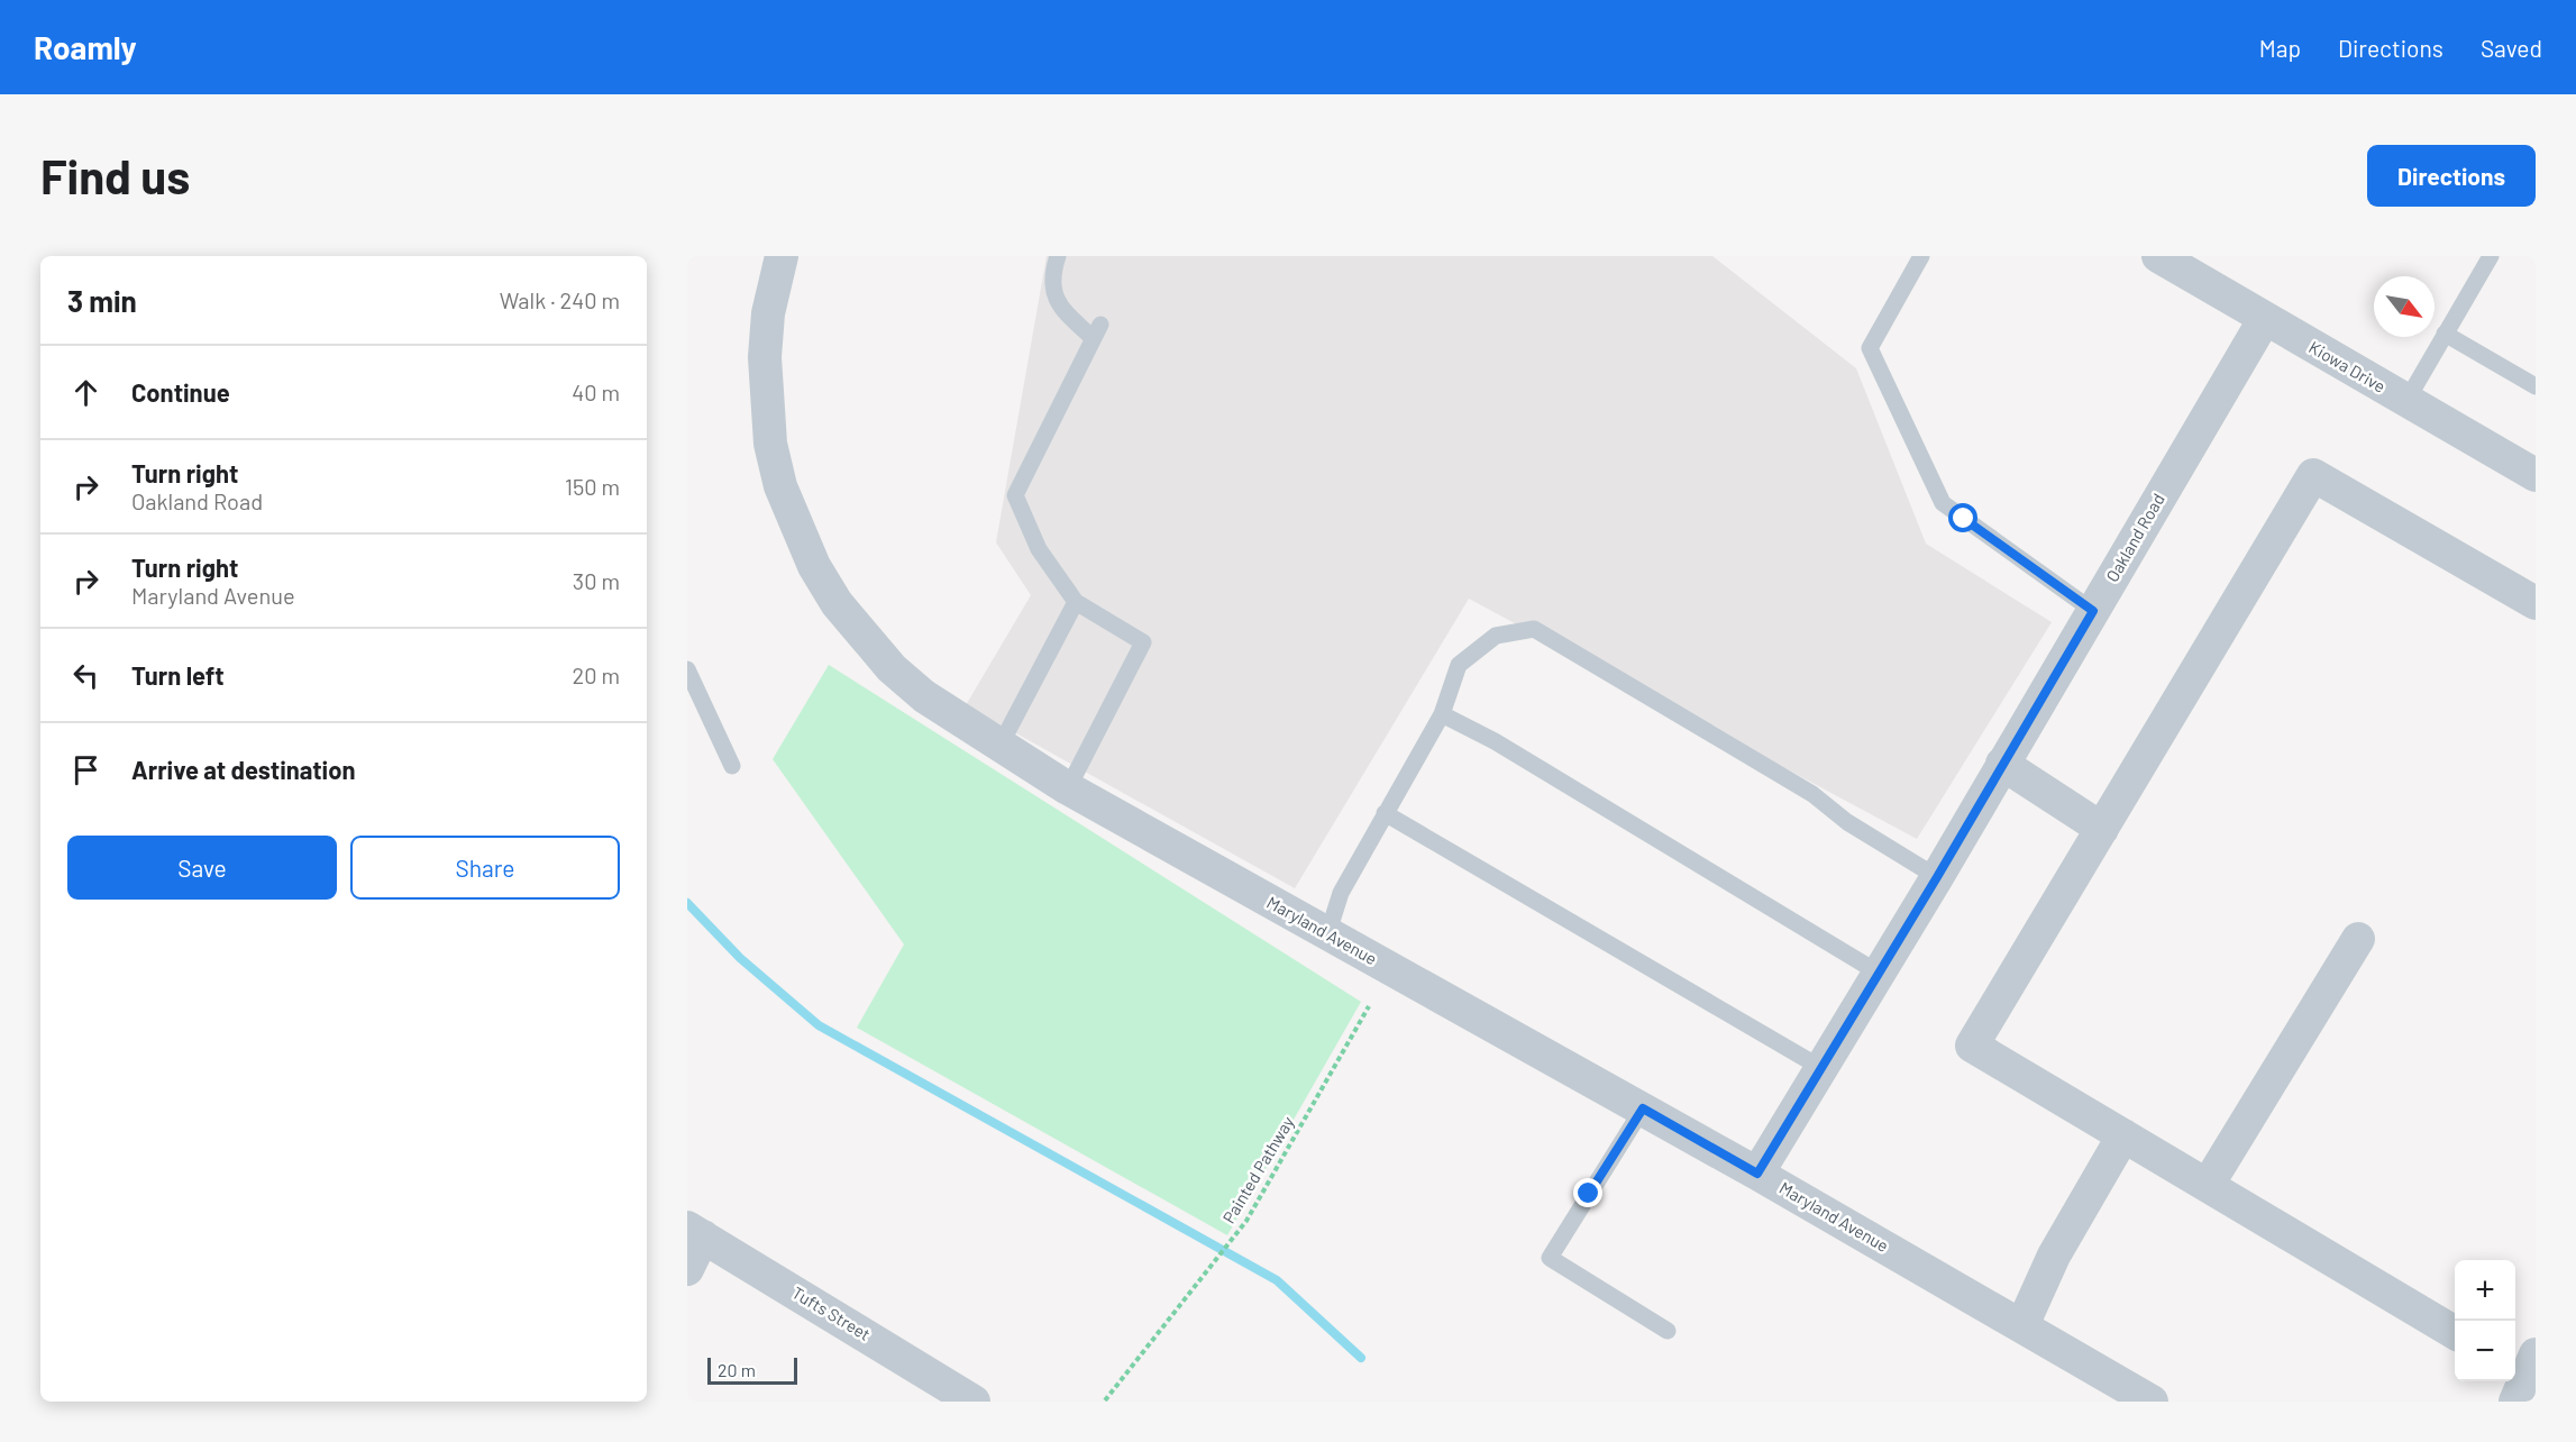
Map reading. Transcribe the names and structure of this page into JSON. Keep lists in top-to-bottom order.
{
  "streets": {
    "street": [
      "Kiowa Drive",
      "Oakland Road",
      "Maryland Avenue",
      "Tufts Street"
    ],
    "path": ["Painted Pathway"]
  },
  "crossings": [
    ["Kiowa Drive", "Oakland Road"],
    ["Oakland Road", "Maryland Avenue"]
  ],
  "scale_bar": "20 m",
  "north": "bottom right",
  "page": {
    "header": "Roamly",
    "nav": ["Map", "Directions", "Saved"],
    "buttons": [
      "Directions",
      ["Save", "Share"]
    ],
    "title": "Find us",
    "heading": ["3 min", "Walk · 240 m"],
    "list": [
      ["Continue", "40 m"],
      ["Turn right", "Oakland Road", "150 m"],
      ["Turn right", "Maryland Avenue", "30 m"],
      ["Turn left", "20 m"],
      "Arrive at destination"
    ],
    "map_buttons": ["+", "−"],
    "scale": "20 m"
  }
}
